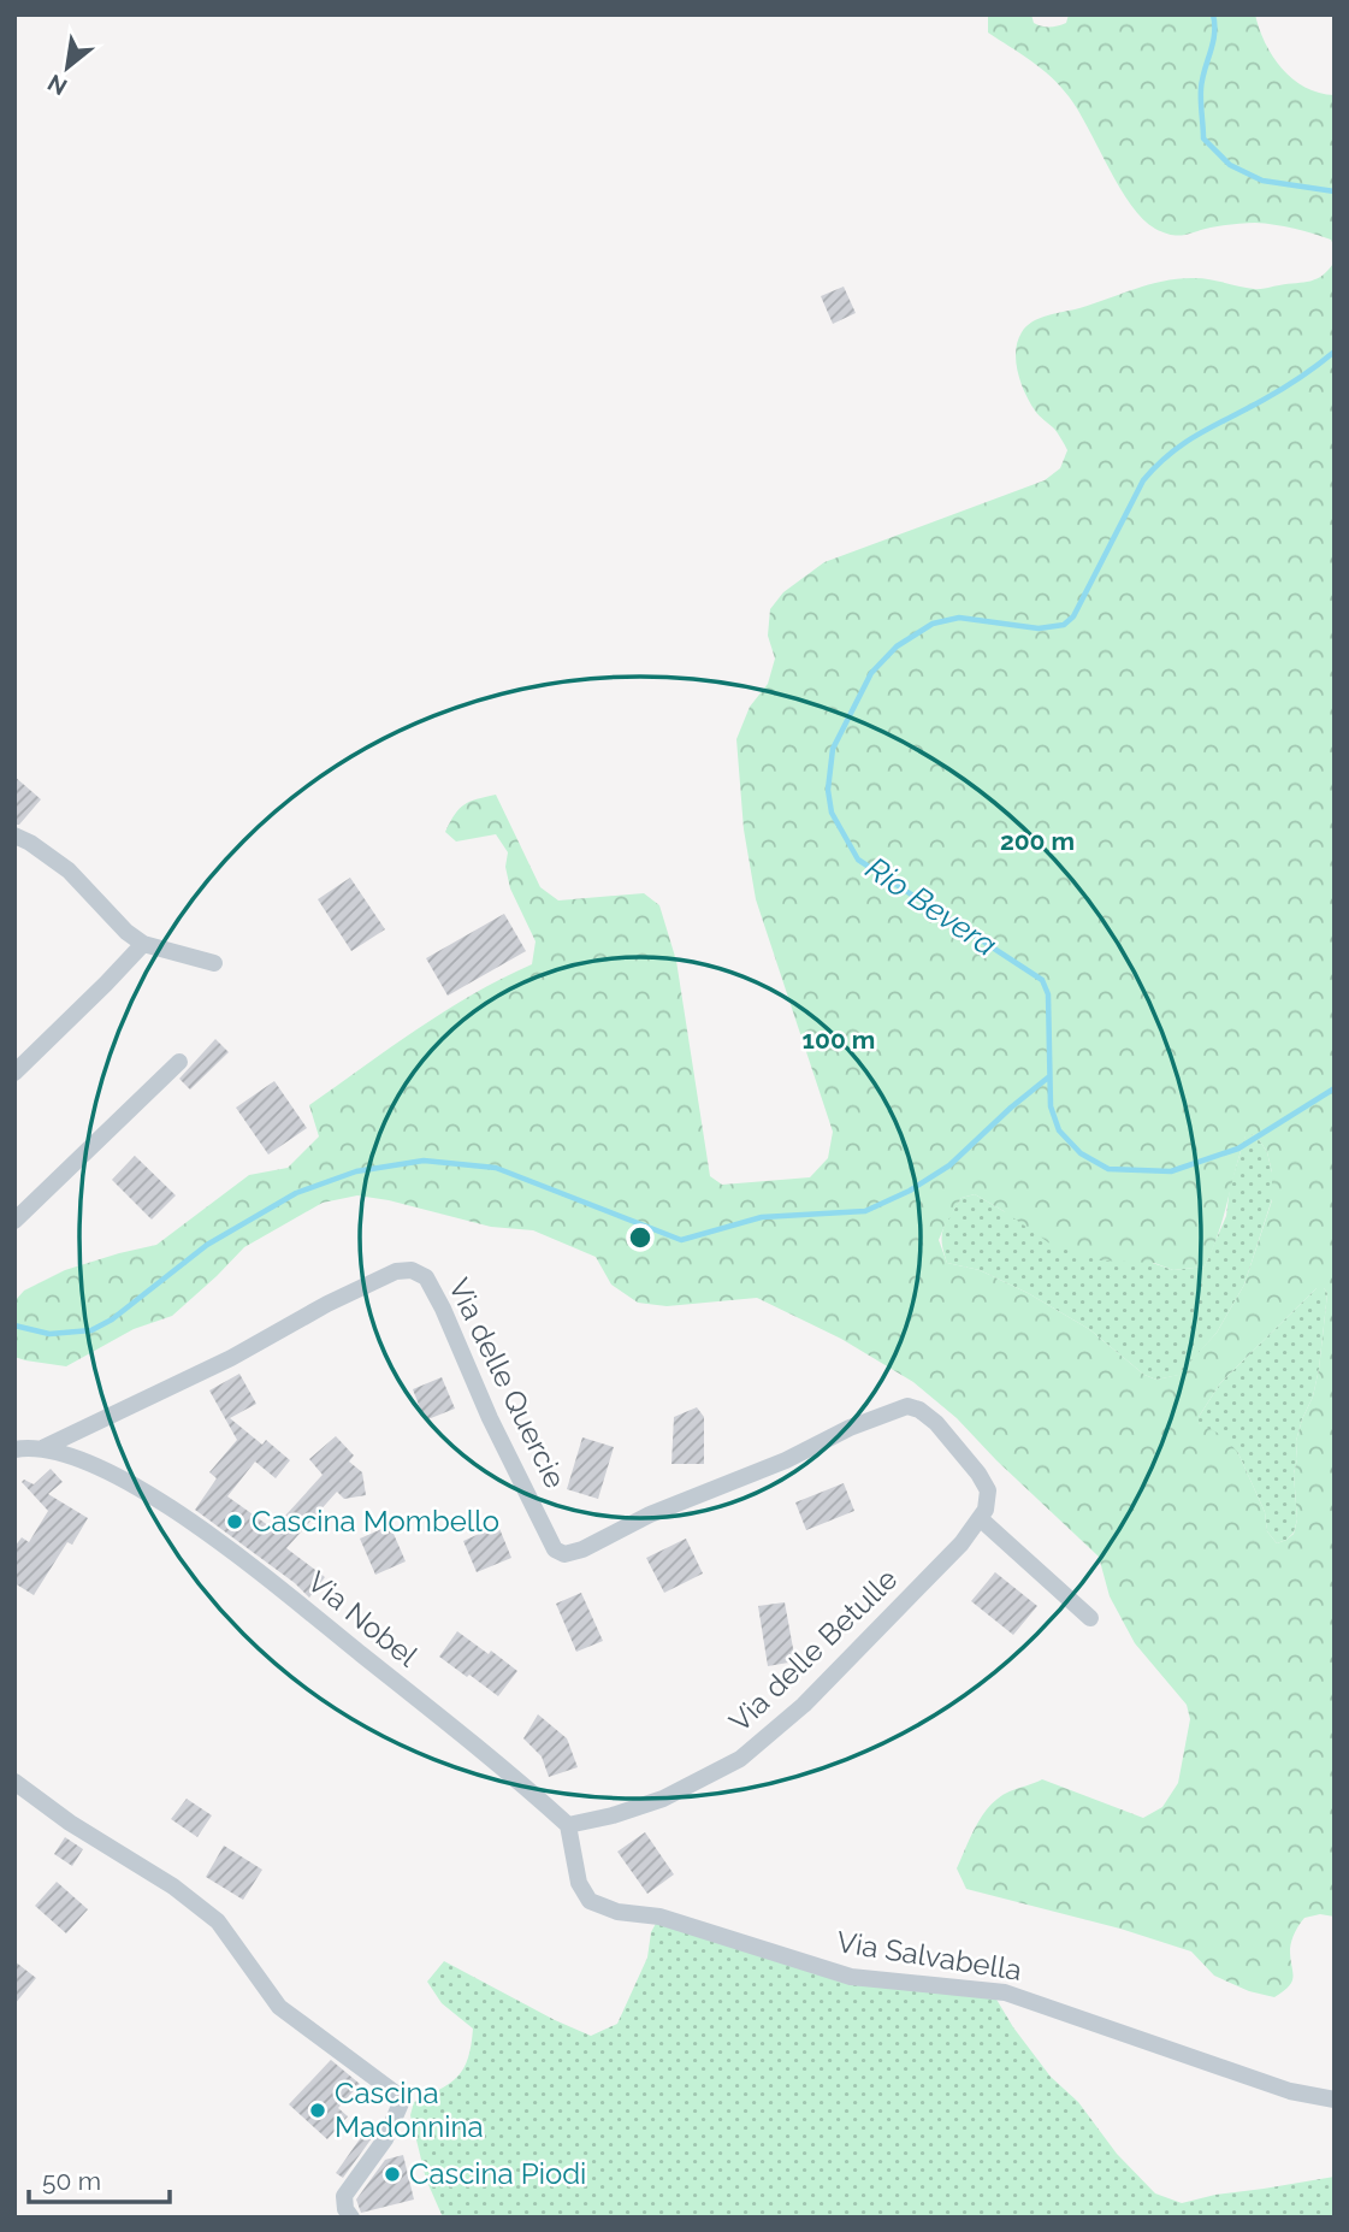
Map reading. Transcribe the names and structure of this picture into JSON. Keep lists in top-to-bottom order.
{
  "streets": {
    "street": [
      "Via delle Quercie",
      "Via Nobel",
      "Via delle Betulle",
      "Via Salvabella"
    ]
  },
  "crossings": [
    ["Via delle Quercie", "Via Nobel"],
    ["Via delle Quercie", "Via delle Betulle"],
    ["Via Nobel", "Via delle Betulle"],
    ["Via Nobel", "Via Salvabella"],
    ["Via delle Betulle", "Via Salvabella"]
  ],
  "water": ["Rio Bevera"],
  "places": ["Cascina Mombello", "Cascina Madonnina", "Cascina Piodi"],
  "scale_bar": "50 m",
  "north": "bottom left",
  "rings": ["200 m", "100 m"]
}
